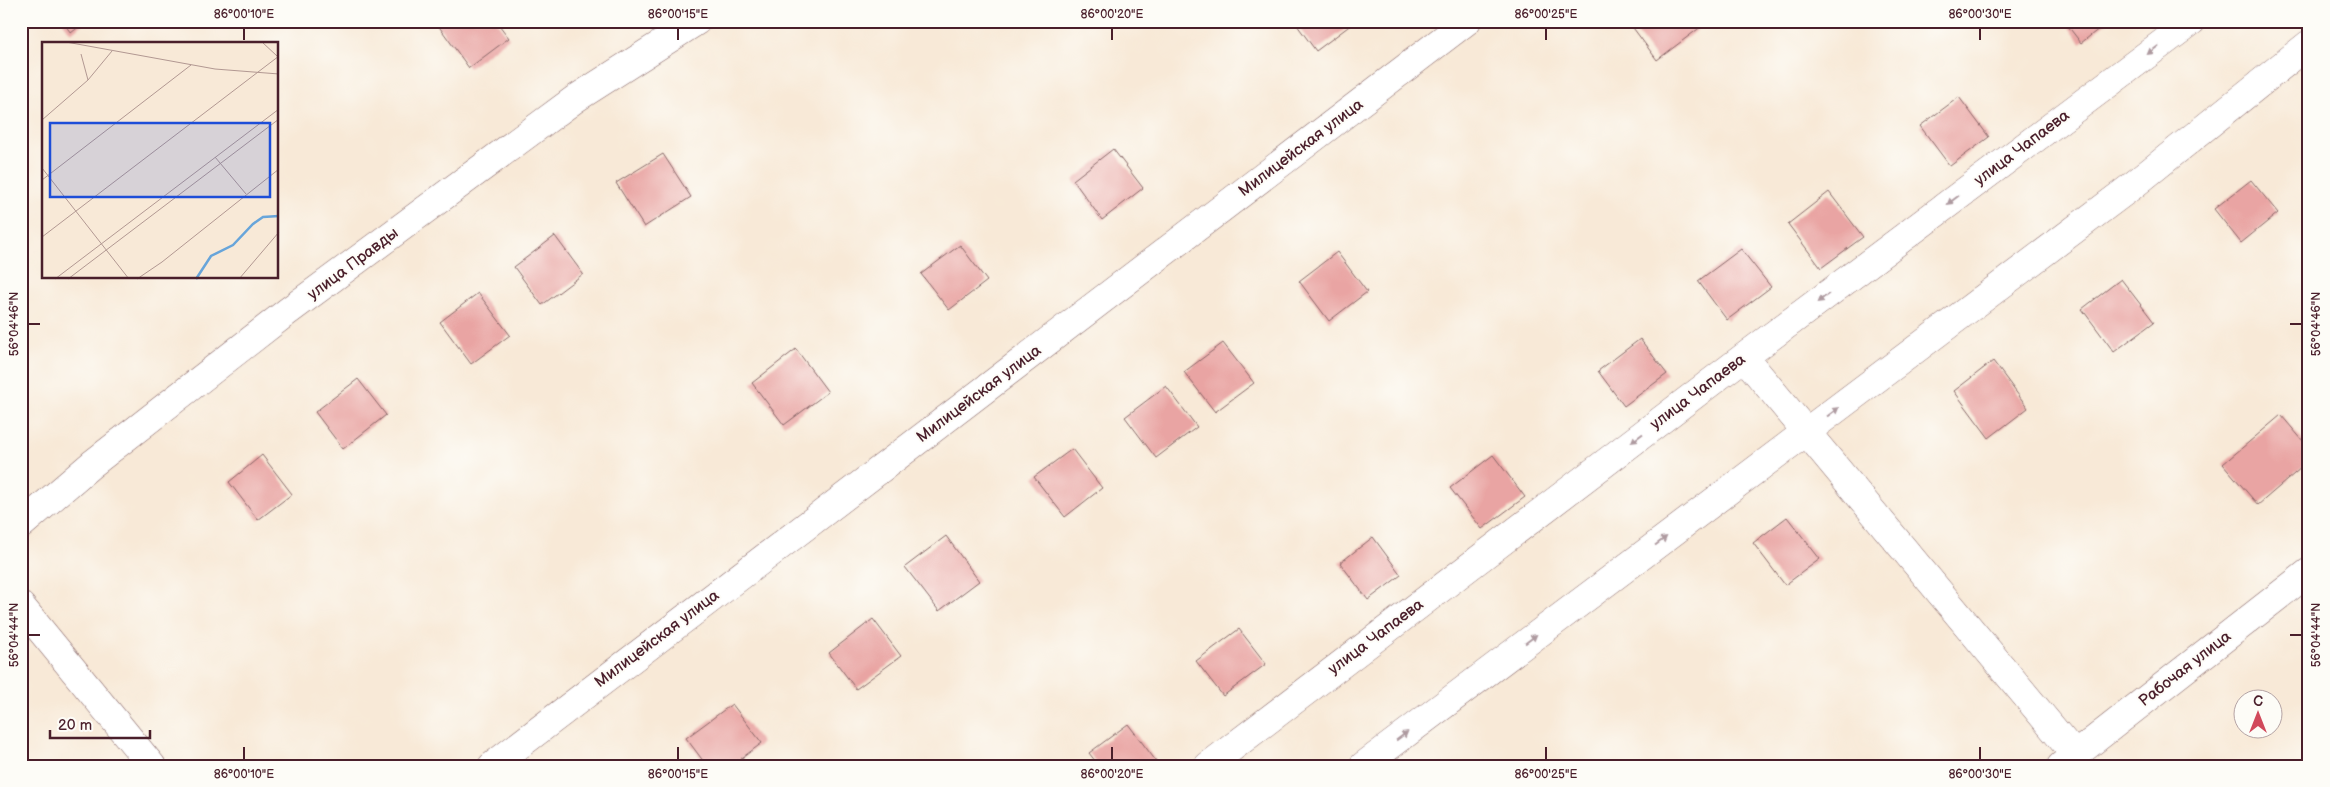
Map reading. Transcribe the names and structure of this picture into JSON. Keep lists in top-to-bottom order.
{
  "streets": {
    "street": [
      "Милицейская улица",
      "улица Чапаева",
      "улица Правды",
      "Рабочая улица"
    ]
  },
  "scale_bar": "20 m",
  "north": "top",
  "coordinates": [
    "86°00'10\"E",
    "86°00'15\"E",
    "86°00'20\"E",
    "86°00'25\"E",
    "86°00'30\"E",
    "56°04'46\"N",
    "56°04'44\"N"
  ]
}
